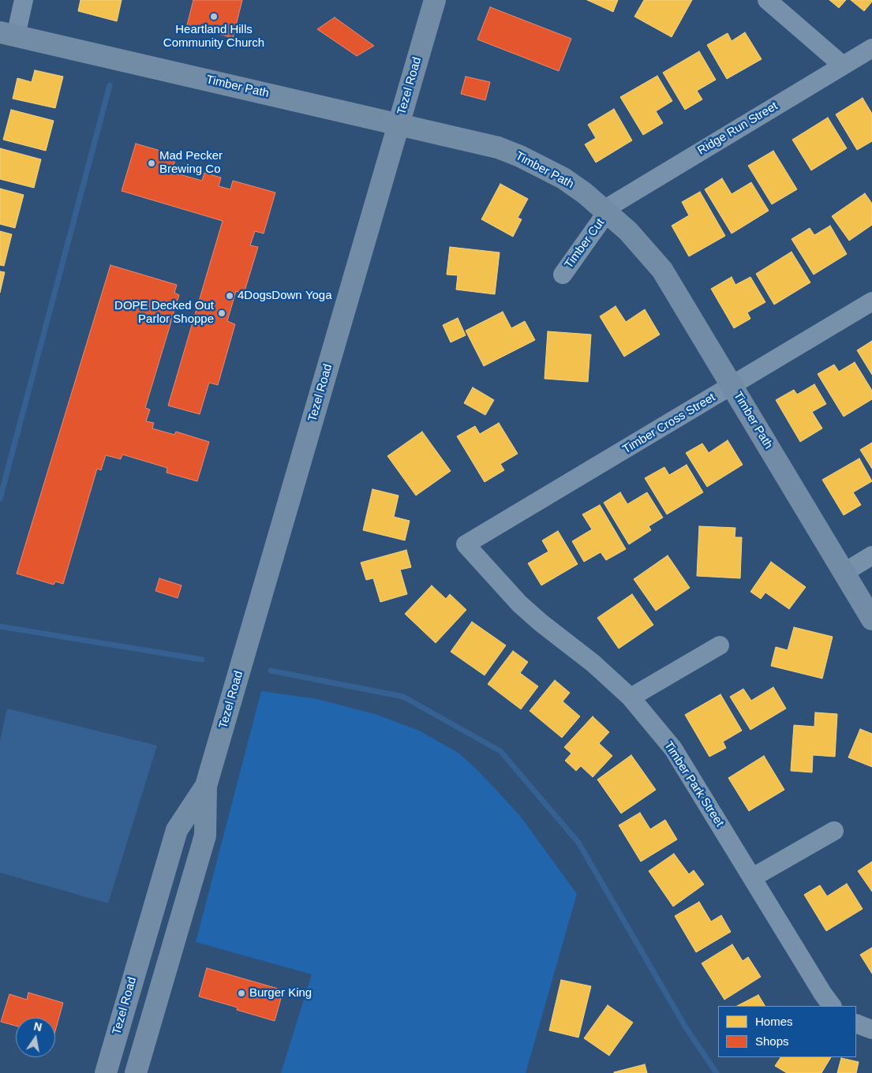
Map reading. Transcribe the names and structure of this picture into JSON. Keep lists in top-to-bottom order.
{
  "streets": {
    "main road": ["Tezel Road", "Timber Path"],
    "street": [
      "Ridge Run Street",
      "Timber Cut",
      "Timber Cross Street",
      "Timber Park Street"
    ]
  },
  "crossings": [
    ["Tezel Road", "Timber Path"],
    ["Timber Path", "Ridge Run Street"],
    ["Timber Path", "Timber Cut"],
    ["Timber Path", "Timber Cross Street"],
    ["Ridge Run Street", "Timber Cut"],
    ["Timber Cross Street", "Timber Park Street"]
  ],
  "places": [
    "Heartland Hills Community Church",
    "Mad Pecker Brewing Co",
    "4DogsDown Yoga",
    "DOPE Decked Out Parlor Shoppe",
    "Burger King"
  ],
  "legend": ["Homes", "Shops"],
  "north": "top"
}
